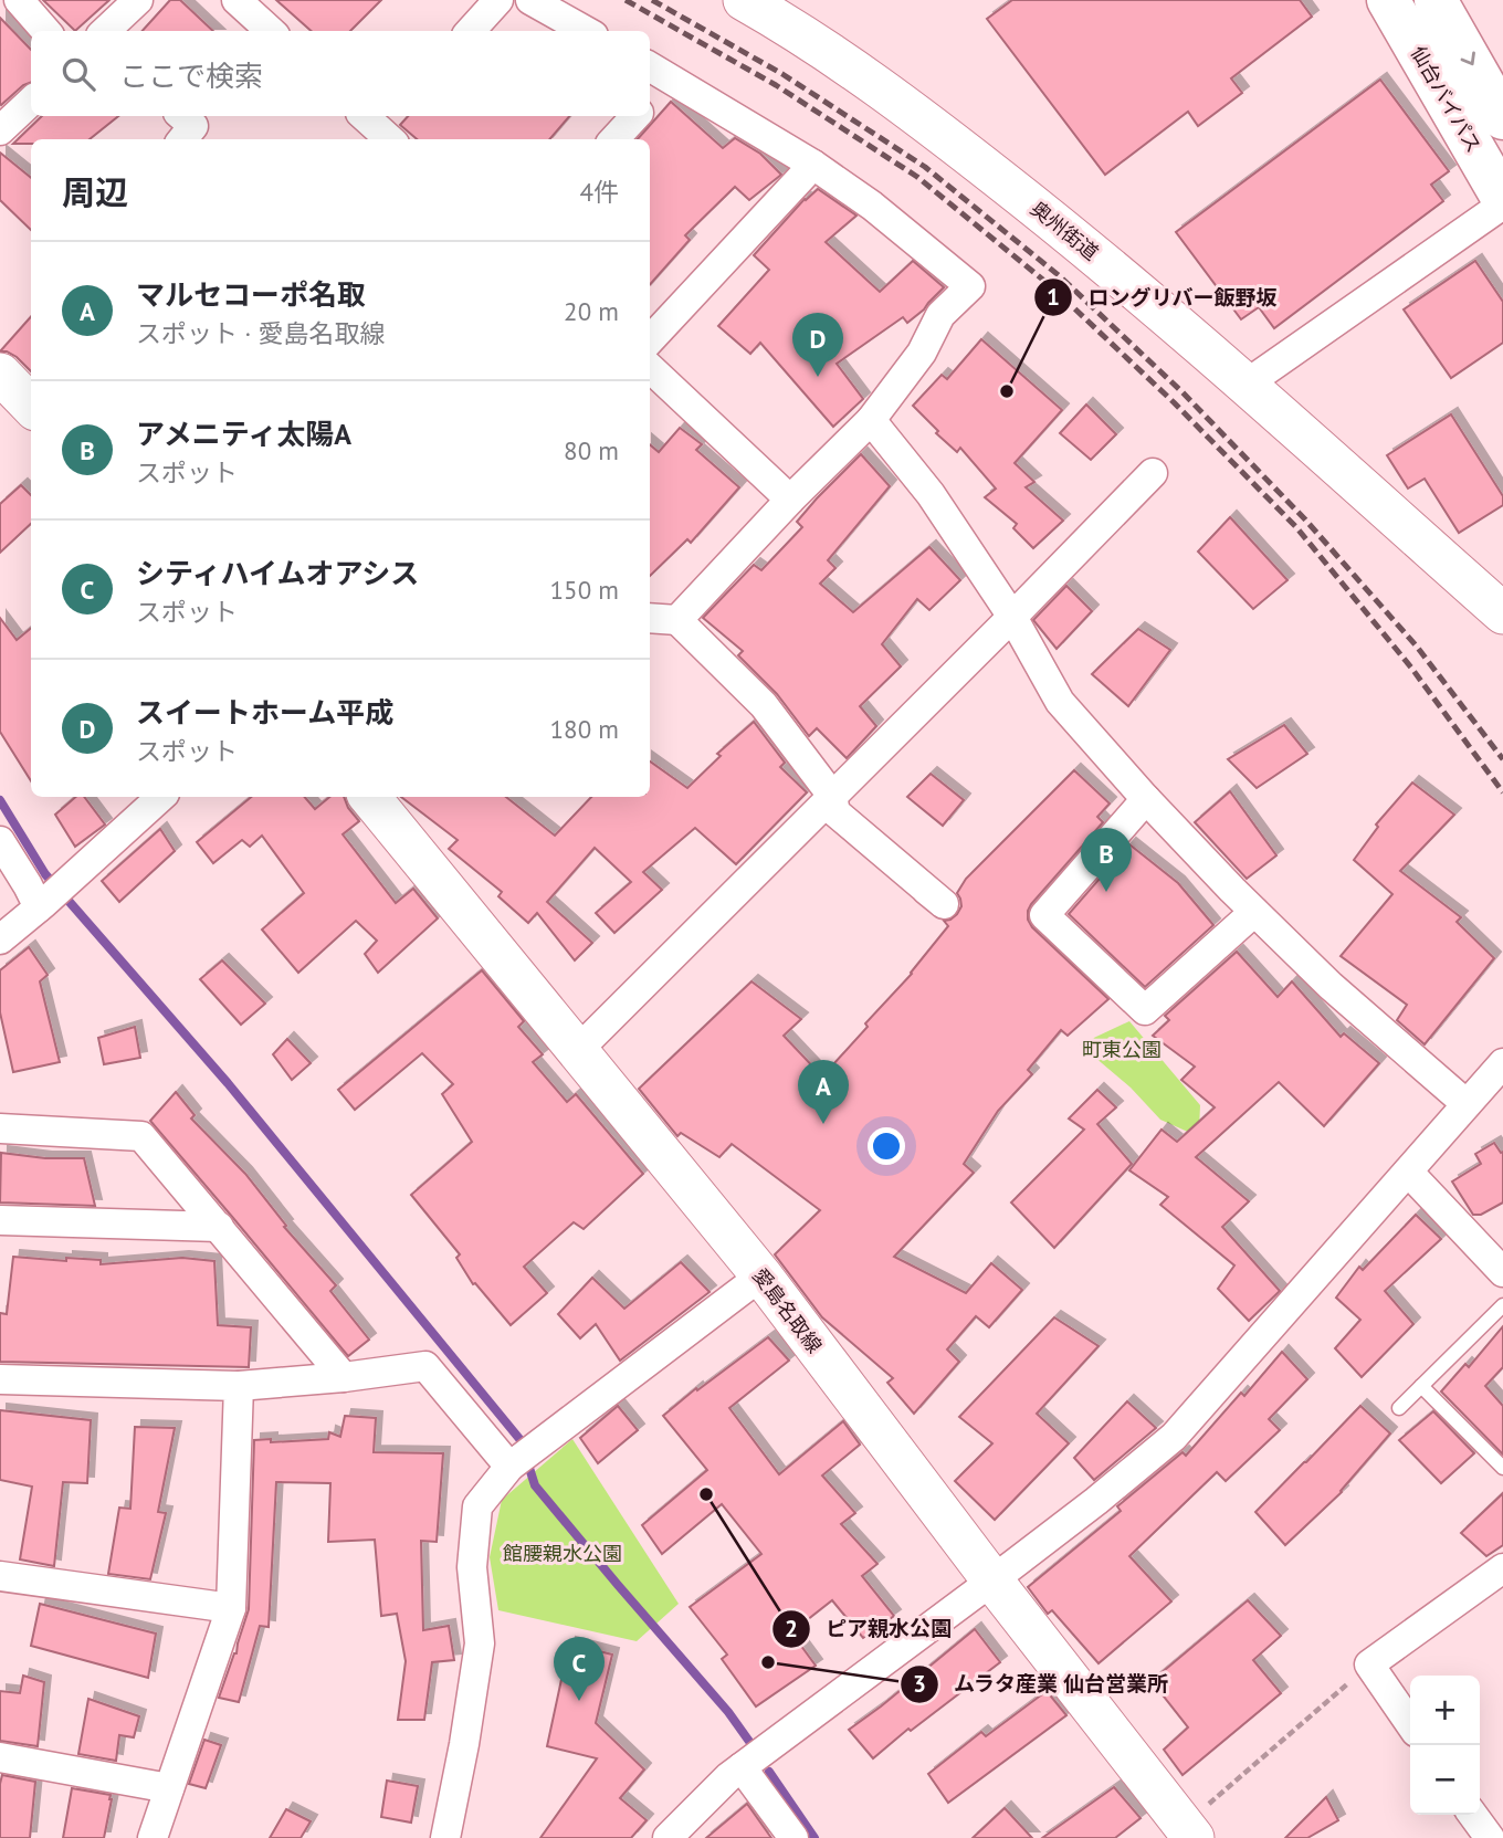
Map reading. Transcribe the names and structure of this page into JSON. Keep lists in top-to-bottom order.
{
  "streets": {
    "highway": ["仙台バイパス"],
    "main road": ["奥州街道", "愛島名取線"]
  },
  "parks": ["町東公園", "館腰親水公園"],
  "places": ["ロングリバー飯野坂", "ピア親水公園", "ムラタ産業 仙台営業所"],
  "page": {
    "search": "ここで検索",
    "heading": ["周辺", "4件"],
    "list": [
      {
        "mark": "A",
        "name": "マルセコーポ名取",
        "note": "スポット · 愛島名取線",
        "value": "20 m"
      },
      {
        "mark": "B",
        "name": "アメニティ太陽A",
        "note": "スポット",
        "value": "80 m"
      },
      {
        "mark": "C",
        "name": "シティハイムオアシス",
        "note": "スポット",
        "value": "150 m"
      },
      {
        "mark": "D",
        "name": "スイートホーム平成",
        "note": "スポット",
        "value": "180 m"
      }
    ],
    "pins": [
      "D",
      "B",
      "A",
      "C"
    ],
    "map_buttons": ["+", "−"]
  }
}
